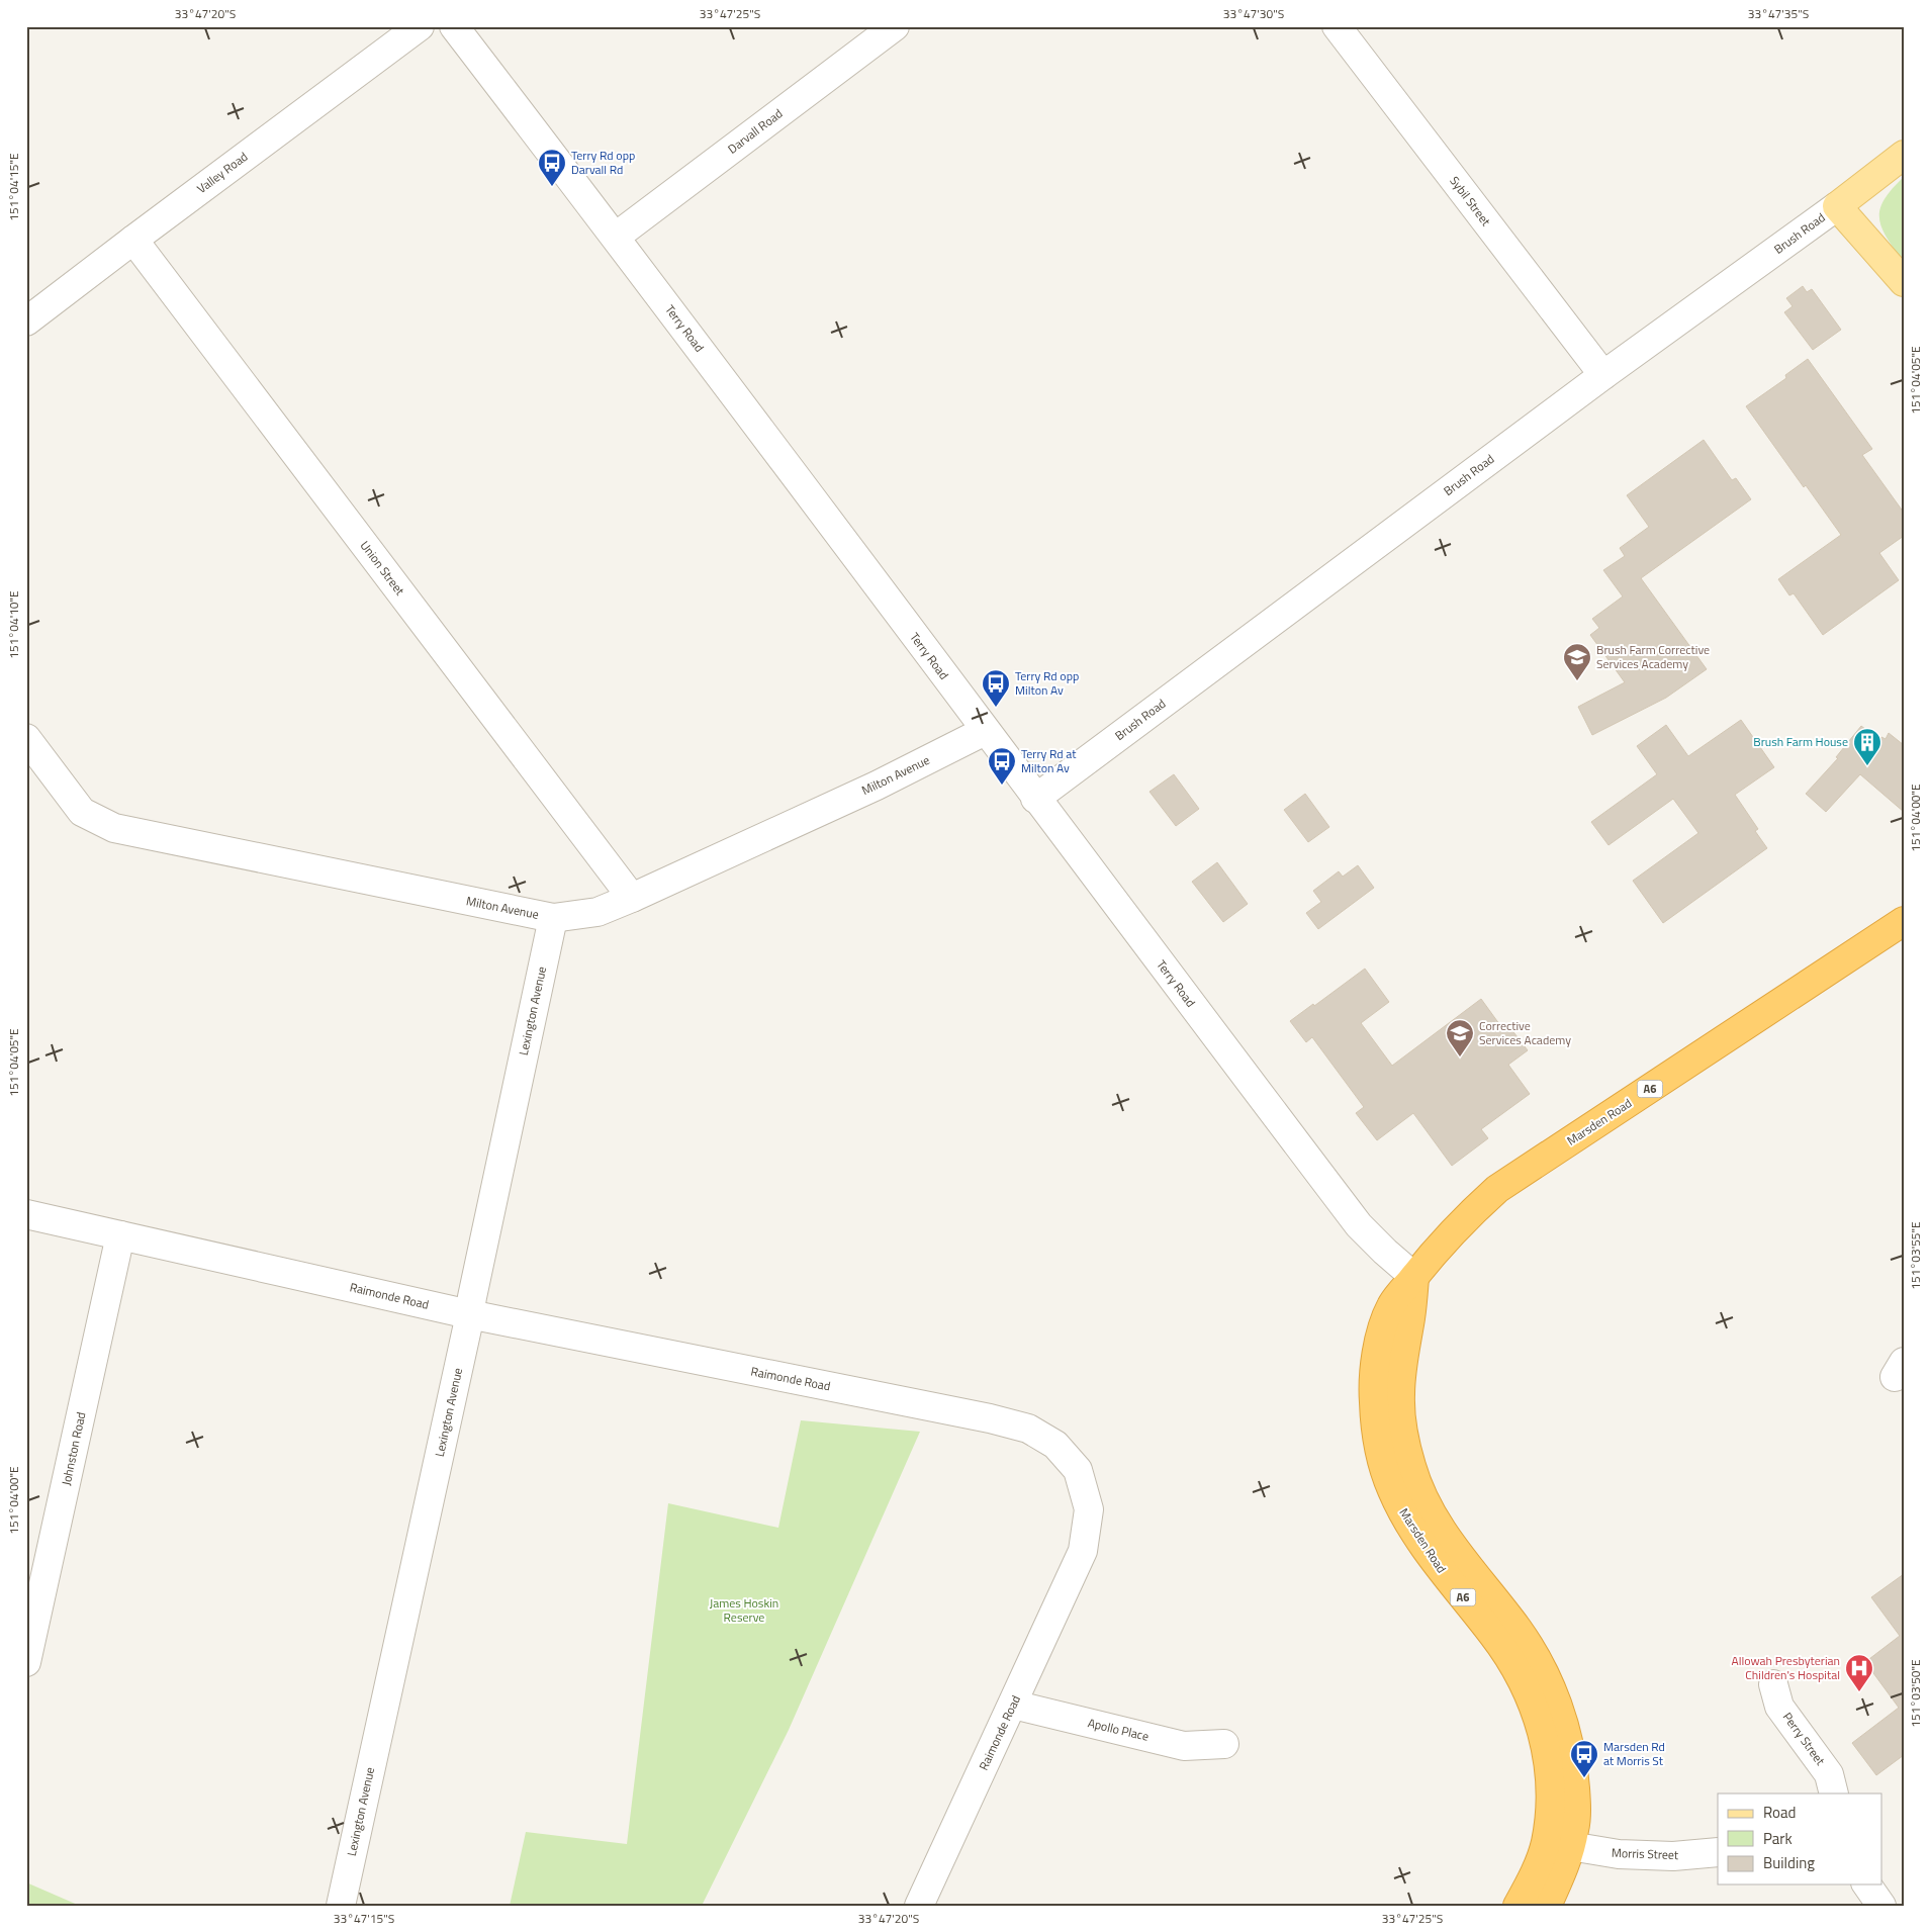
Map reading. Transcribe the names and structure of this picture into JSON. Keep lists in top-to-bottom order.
{
  "streets": {
    "highway": ["A6", "Marsden Road"],
    "main road": ["Brush Road"],
    "street": [
      "Darvall Road",
      "Valley Road",
      "Sybil Street",
      "Terry Road",
      "Union Street",
      "Milton Avenue",
      "Lexington Avenue",
      "Raimonde Road",
      "Johnston Road",
      "Apollo Place",
      "Perry Street",
      "Morris Street"
    ]
  },
  "crossings": [
    ["Darvall Road", "Terry Road"],
    ["Valley Road", "Union Street"],
    ["Sybil Street", "Brush Road"],
    ["Brush Road", "Terry Road"],
    ["Terry Road", "Milton Avenue"],
    ["Terry Road", "Marsden Road"],
    ["Union Street", "Milton Avenue"],
    ["Milton Avenue", "Lexington Avenue"],
    ["Lexington Avenue", "Raimonde Road"],
    ["Marsden Road", "Morris Street"],
    ["Raimonde Road", "Johnston Road"],
    ["Raimonde Road", "Apollo Place"]
  ],
  "parks": ["James Hoskin Reserve"],
  "places": {
    "bus stop": [
      "Terry Rd opp Darvall Rd",
      "Terry Rd opp Milton Av",
      "Terry Rd at Milton Av",
      "Marsden Rd at Morris St"
    ],
    "school or university": ["Brush Farm Corrective Services Academy", "Corrective Services Academy"],
    "building": ["Brush Farm House"],
    "hospital": ["Allowah Presbyterian Children's Hospital"]
  },
  "legend": ["Road", "Park", "Building"],
  "coordinates": [
    "33°47'20\"S",
    "33°47'25\"S",
    "33°47'30\"S",
    "33°47'35\"S",
    "151°04'15\"E",
    "151°04'05\"E",
    "151°04'10\"E",
    "151°04'00\"E",
    "151°03'55\"E",
    "151°03'50\"E",
    "33°47'15\"S"
  ]
}
